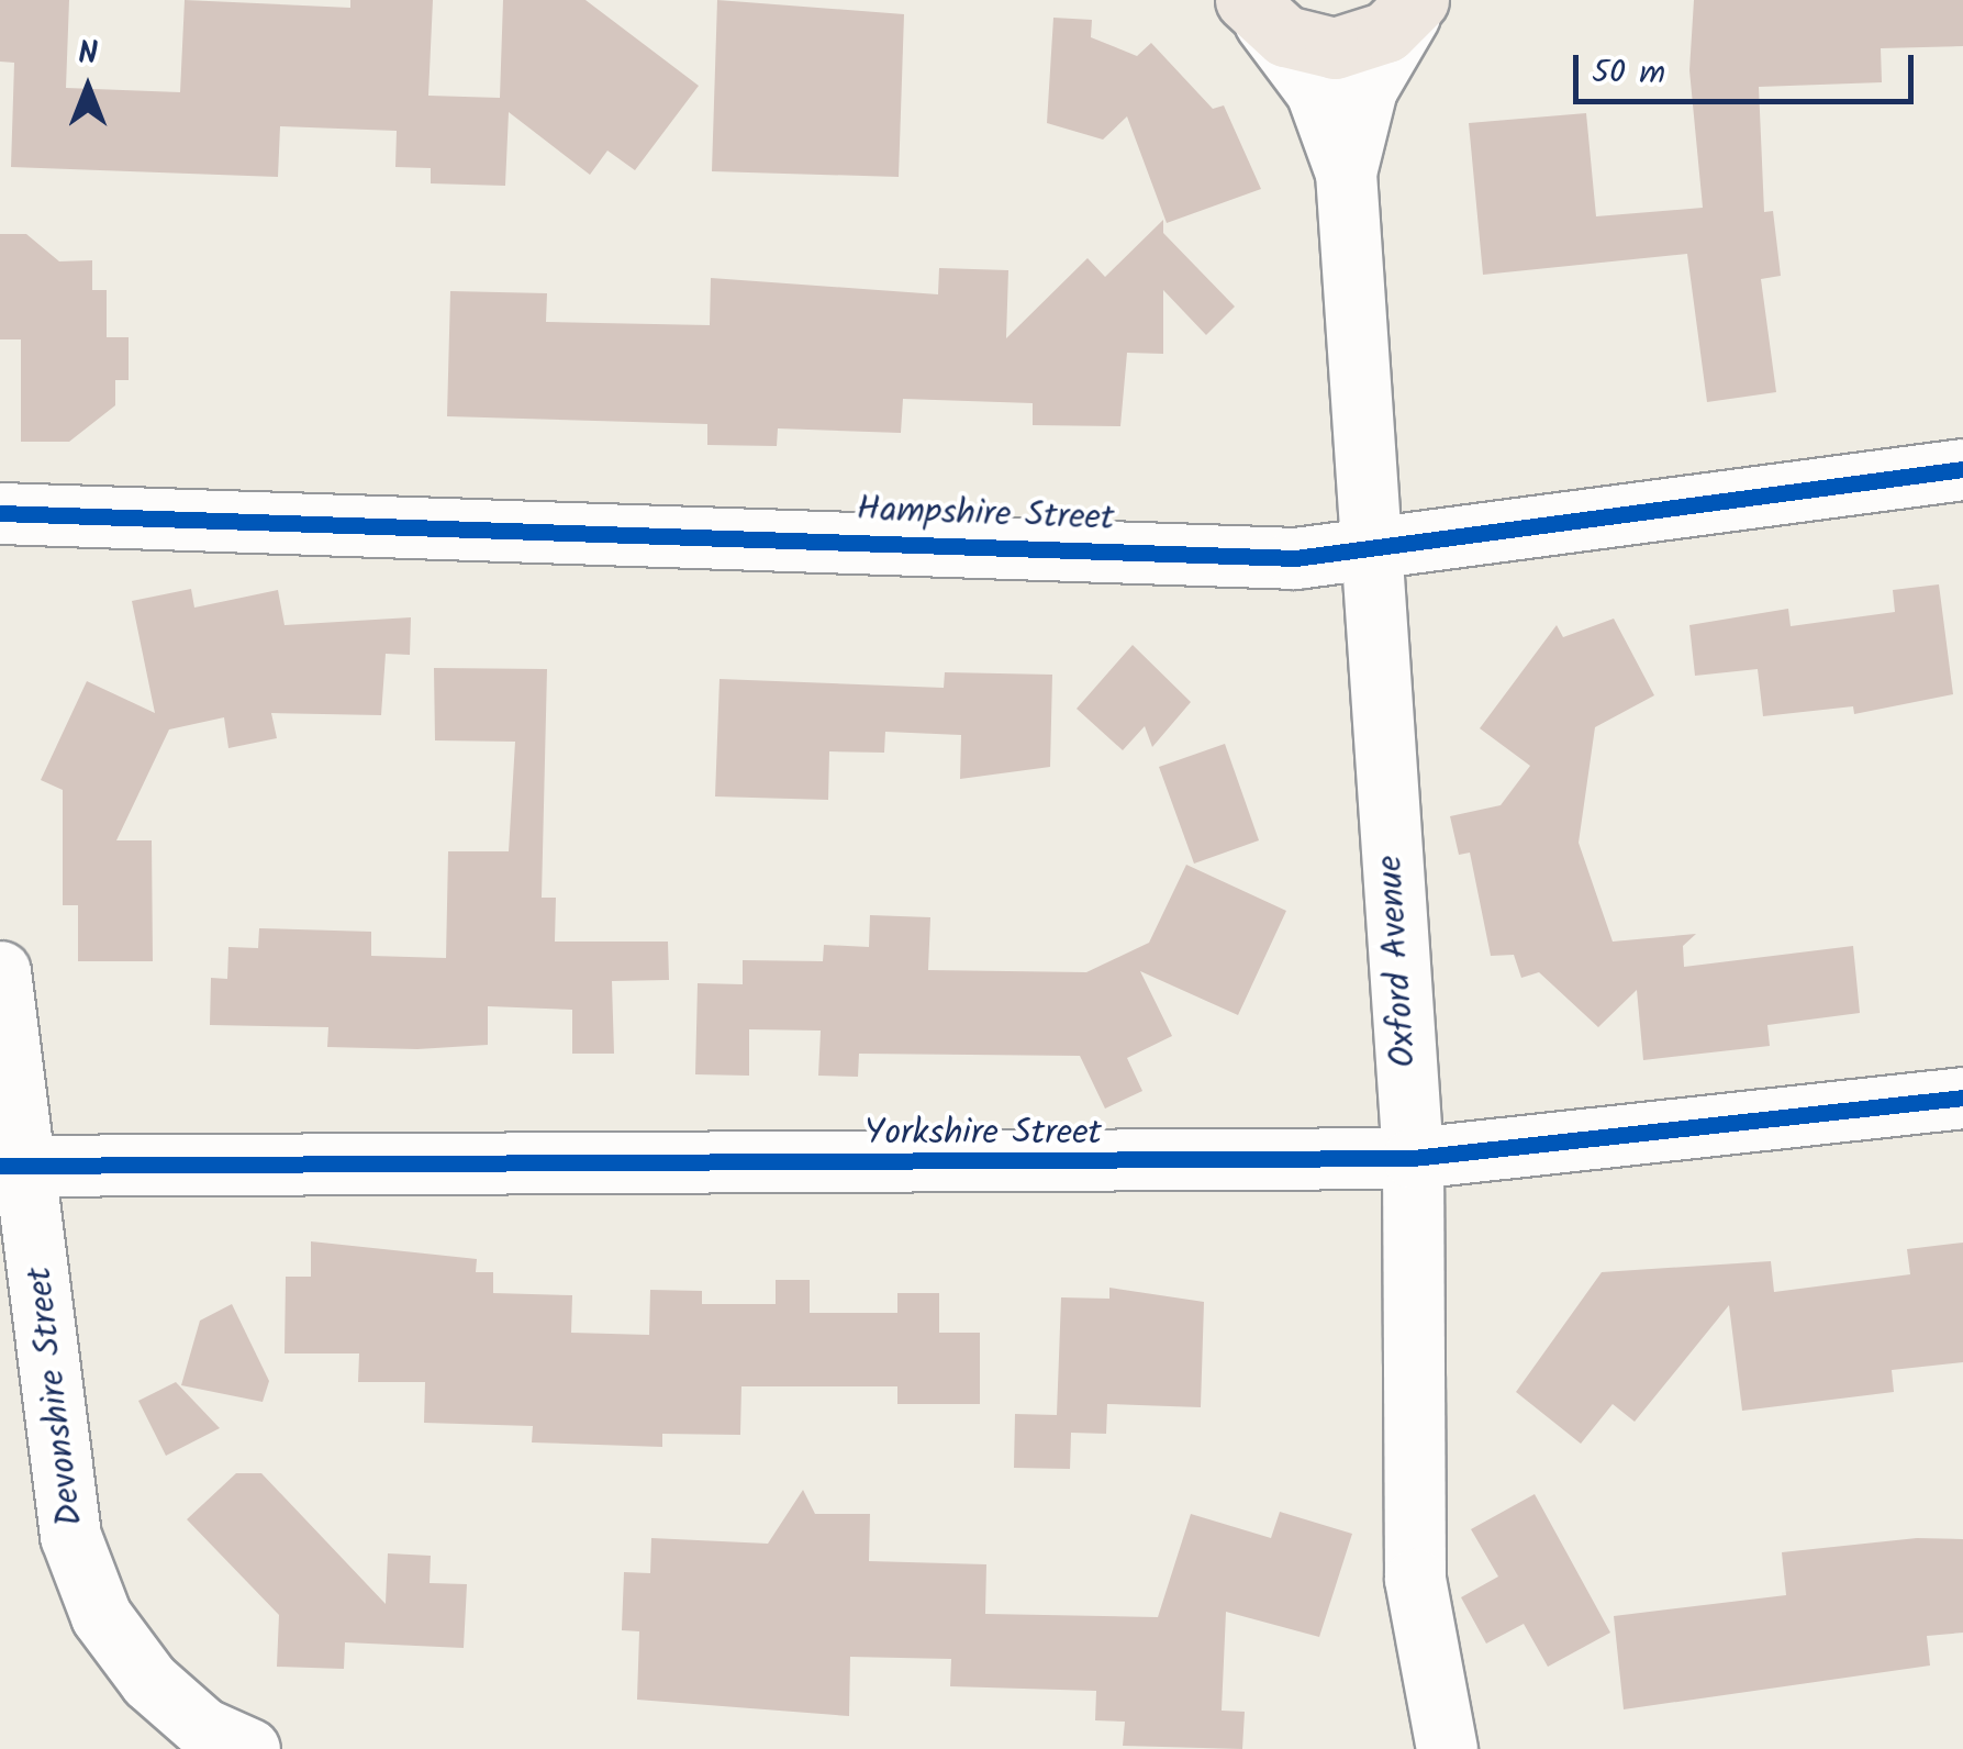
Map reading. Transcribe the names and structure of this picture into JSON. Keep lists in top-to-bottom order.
{
  "streets": {
    "street": [
      "Hampshire Street",
      "Oxford Avenue",
      "Yorkshire Street",
      "Devonshire Street"
    ]
  },
  "crossings": [
    ["Hampshire Street", "Oxford Avenue"],
    ["Oxford Avenue", "Yorkshire Street"],
    ["Yorkshire Street", "Devonshire Street"]
  ],
  "scale_bar": "50 m",
  "north": "top"
}
